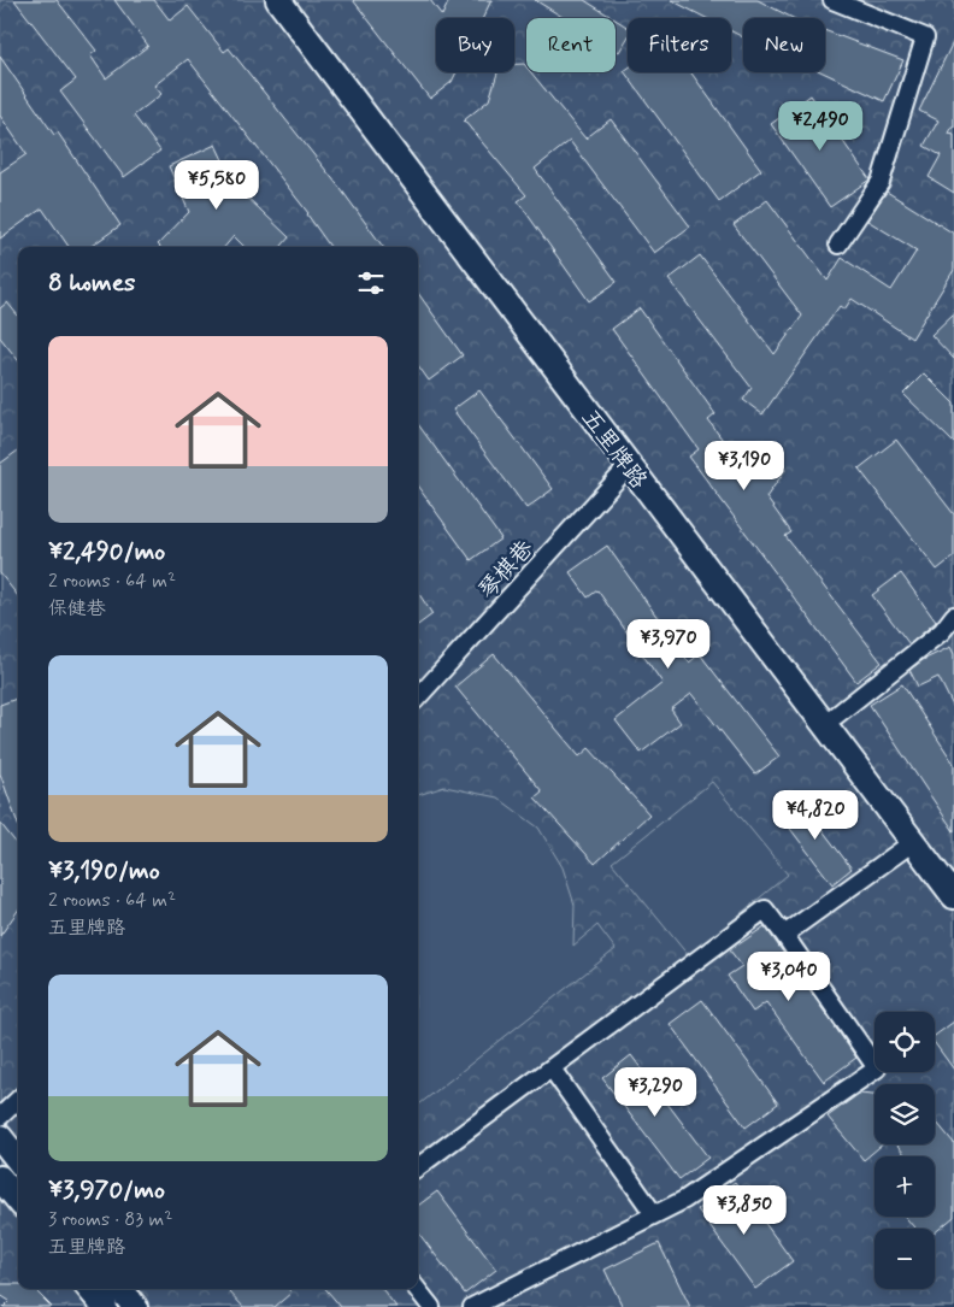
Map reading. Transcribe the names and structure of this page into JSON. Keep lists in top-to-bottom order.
{
  "streets": {
    "main road": ["五里牌路"],
    "street": ["琴棋巷"]
  },
  "crossings": [
    ["五里牌路", "琴棋巷"]
  ],
  "page": {
    "chip": [
      "Buy",
      "Rent",
      "Filters",
      "New"
    ],
    "price": [
      "¥2,490",
      "¥5,580",
      "¥3,190",
      "¥3,970",
      "¥4,820",
      "¥3,040",
      "¥3,290",
      "¥3,850"
    ],
    "heading": "8 homes",
    "list": [
      {
        "name": "¥2,490/mo",
        "note": "2 rooms · 64 m² · 保健巷"
      },
      {
        "name": "¥3,190/mo",
        "note": "2 rooms · 64 m² · 五里牌路"
      },
      {
        "name": "¥3,970/mo",
        "note": "3 rooms · 83 m² · 五里牌路"
      }
    ],
    "map_buttons": ["+", "−"]
  }
}
